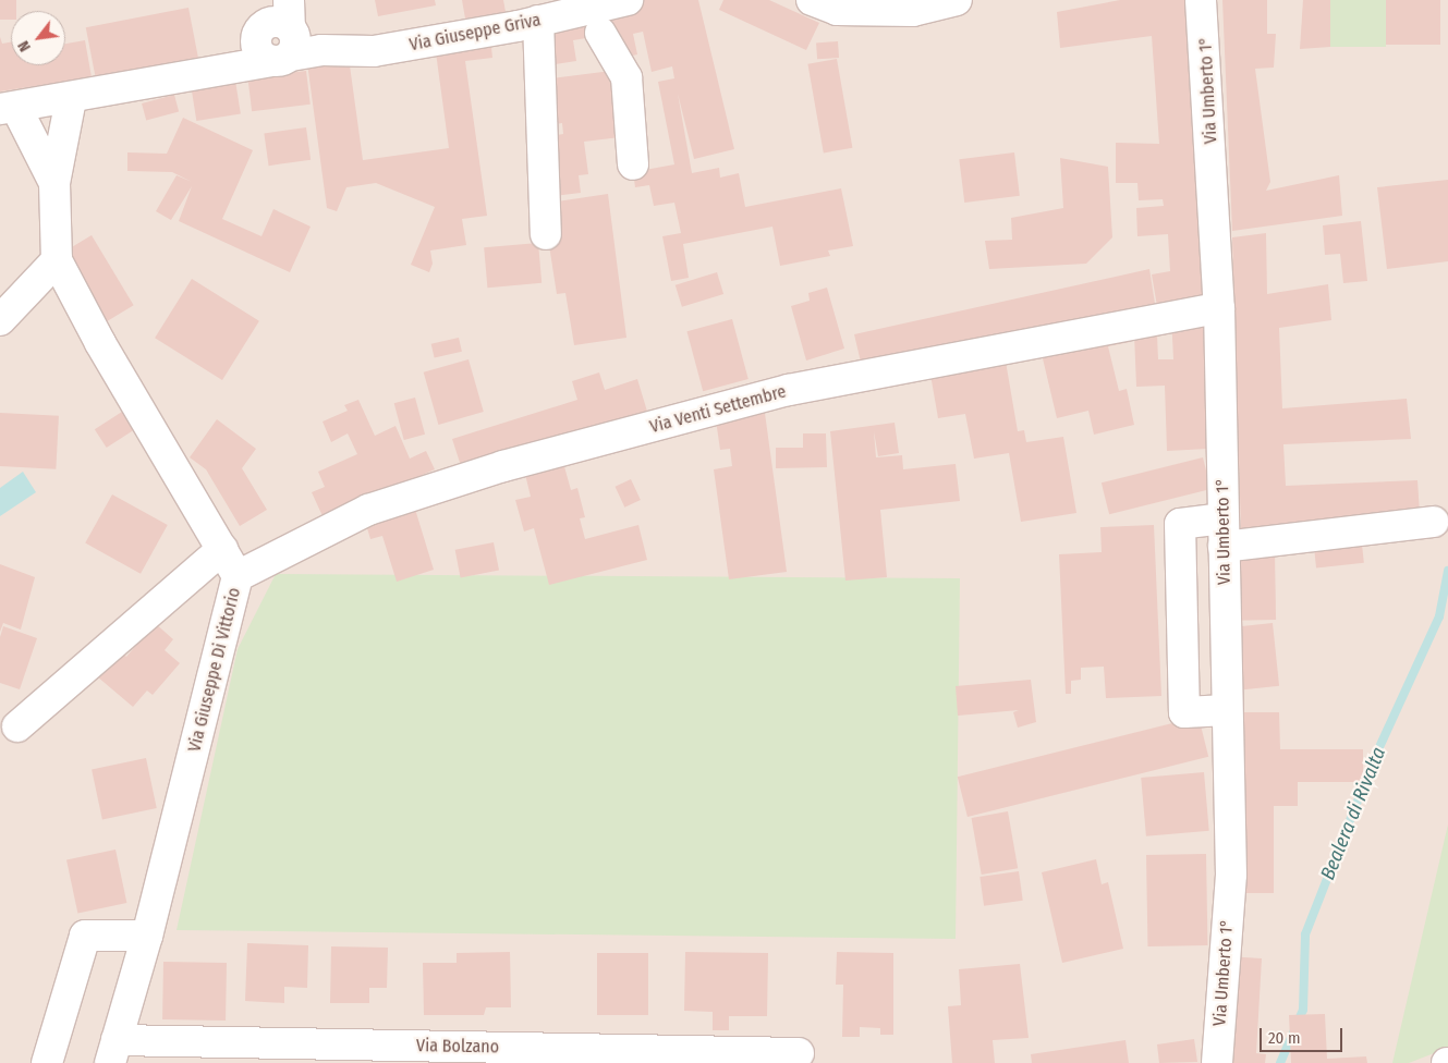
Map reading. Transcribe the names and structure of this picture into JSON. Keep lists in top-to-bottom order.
{
  "streets": {
    "street": [
      "Via Giuseppe Griva",
      "Via Umberto 1°",
      "Via Venti Settembre",
      "Via Giuseppe Di Vittorio",
      "Via Bolzano"
    ]
  },
  "crossings": [
    ["Via Giuseppe Griva", "Via Giuseppe Di Vittorio"],
    ["Via Umberto 1°", "Via Venti Settembre"],
    ["Via Venti Settembre", "Via Giuseppe Di Vittorio"],
    ["Via Giuseppe Di Vittorio", "Via Bolzano"]
  ],
  "water": ["Bealera di Rivalta"],
  "scale_bar": "20 m",
  "north": "bottom left"
}
